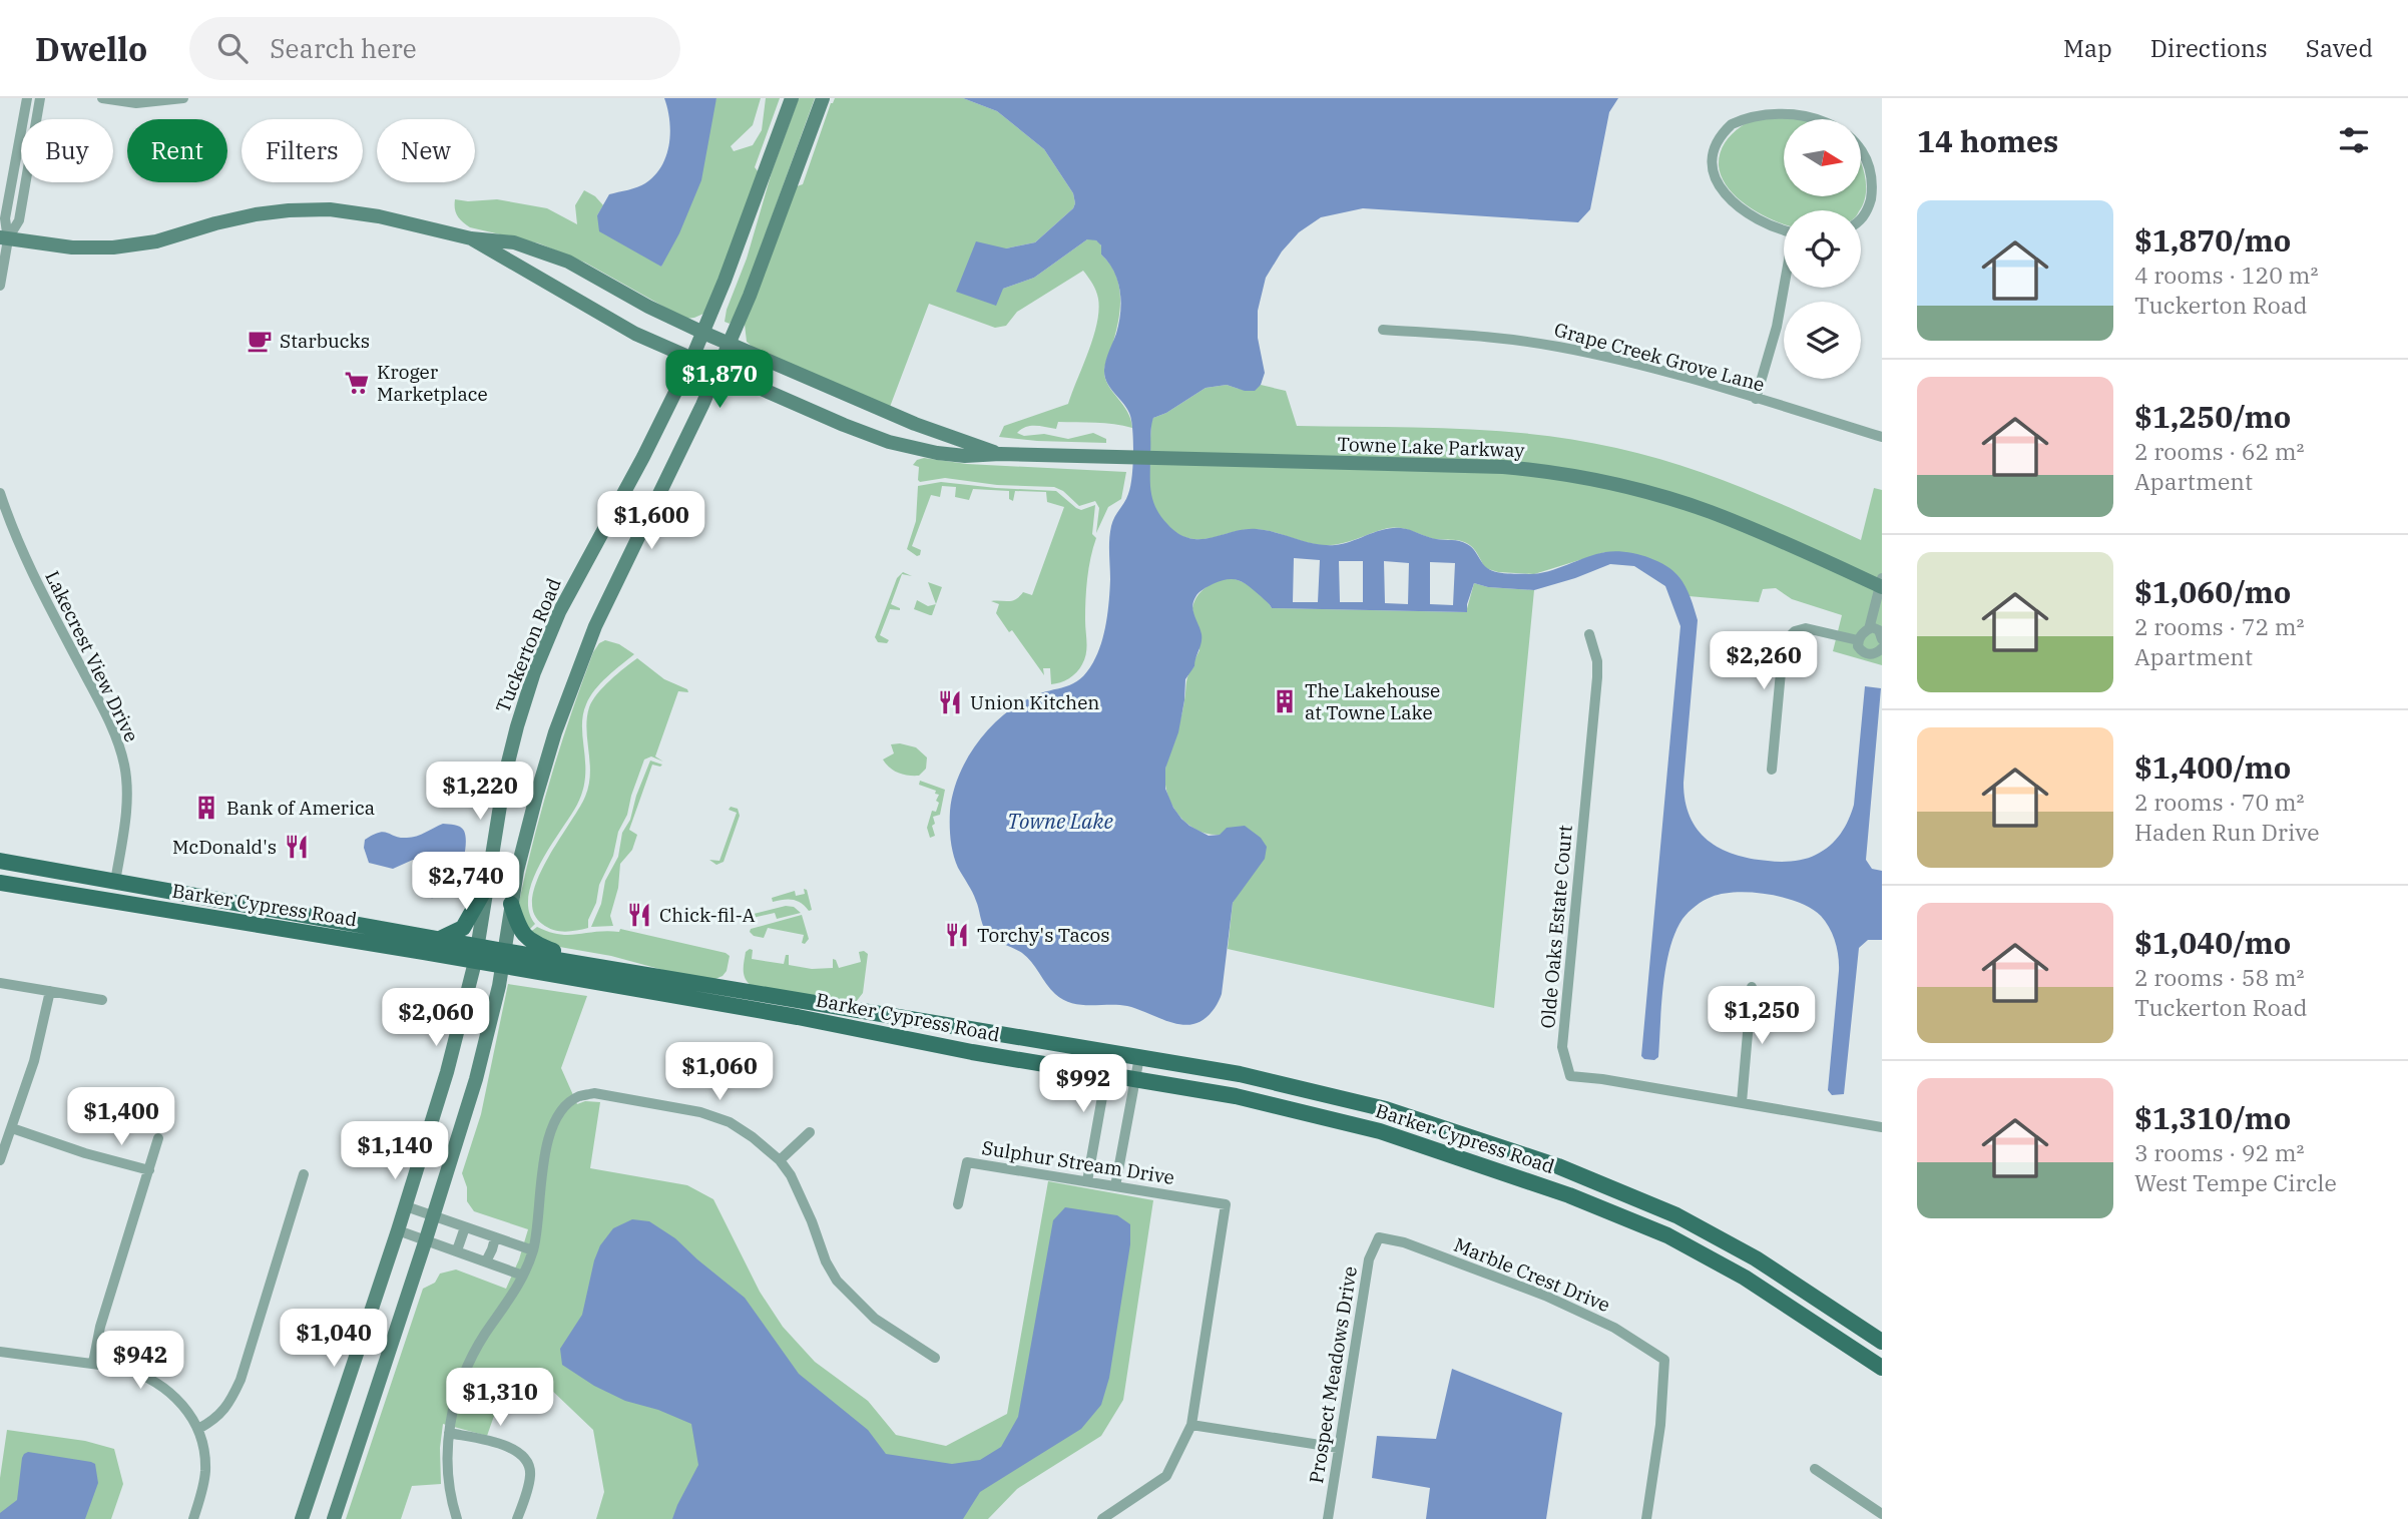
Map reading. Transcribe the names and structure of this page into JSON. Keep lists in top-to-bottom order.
{
  "streets": {
    "main road": ["Towne Lake Parkway", "Tuckerton Road", "Barker Cypress Road"],
    "street": [
      "Grape Creek Grove Lane",
      "Lakecrest View Drive",
      "Olde Oaks Estate Court",
      "Sulphur Stream Drive",
      "Marble Crest Drive",
      "Prospect Meadows Drive"
    ]
  },
  "crossings": [
    ["Towne Lake Parkway", "Tuckerton Road"],
    ["Tuckerton Road", "Barker Cypress Road"],
    ["Lakecrest View Drive", "Barker Cypress Road"],
    ["Marble Crest Drive", "Prospect Meadows Drive"]
  ],
  "water": ["Towne Lake"],
  "places": {
    "cafe": ["Starbucks"],
    "supermarket": ["Kroger Marketplace"],
    "building": ["The Lakehouse at Towne Lake", "Bank of America"],
    "restaurant": [
      "Union Kitchen",
      "McDonald's",
      "Chick-fil-A",
      "Torchy's Tacos"
    ]
  },
  "north": "right",
  "page": {
    "header": "Dwello",
    "search": "Search here",
    "nav": ["Map", "Directions", "Saved"],
    "heading": "14 homes",
    "chip": [
      "Buy",
      "Rent",
      "Filters",
      "New"
    ],
    "list": [
      {
        "name": "$1,870/mo",
        "note": "4 rooms · 120 m² · Tuckerton Road"
      },
      {
        "name": "$1,250/mo",
        "note": "2 rooms · 62 m² · Apartment"
      },
      {
        "name": "$1,060/mo",
        "note": "2 rooms · 72 m² · Apartment"
      },
      {
        "name": "$1,400/mo",
        "note": "2 rooms · 70 m² · Haden Run Drive"
      },
      {
        "name": "$1,040/mo",
        "note": "2 rooms · 58 m² · Tuckerton Road"
      },
      {
        "name": "$1,310/mo",
        "note": "3 rooms · 92 m² · West Tempe Circle"
      }
    ],
    "price": [
      "$1,870",
      "$1,600",
      "$2,260",
      "$1,220",
      "$2,740",
      "$1,250",
      "$2,060",
      "$1,060",
      "$992",
      "$1,400",
      "$1,140",
      "$1,040",
      "$942",
      "$1,310"
    ]
  }
}
